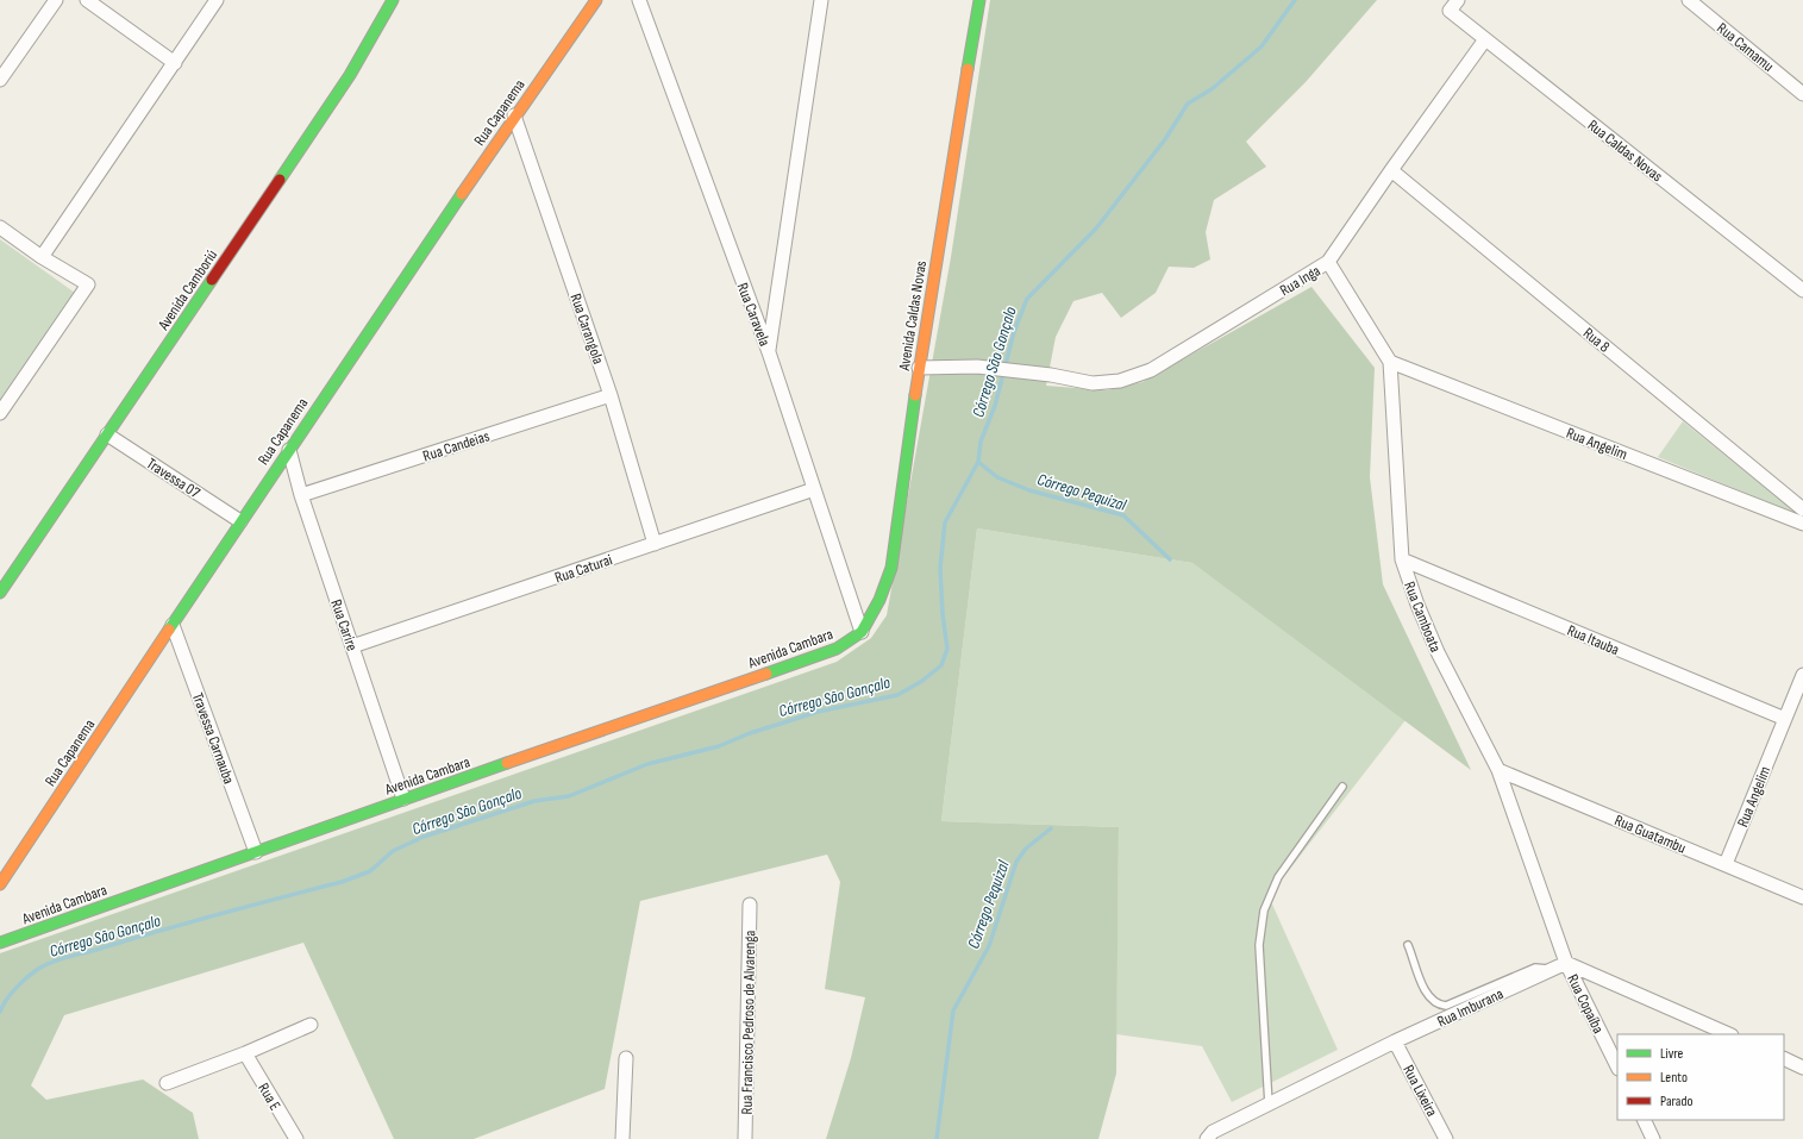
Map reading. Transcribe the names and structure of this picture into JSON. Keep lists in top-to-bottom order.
{
  "streets": {
    "street": [
      "Rua Camamu",
      "Rua Capanema",
      "Rua Caldas Novas",
      "Rua Inga",
      "Avenida Camboriú",
      "Rua Caravela",
      "Avenida Caldas Novas",
      "Rua Carangola",
      "Rua 8",
      "Rua Angelim",
      "Rua Candeias",
      "Travessa 07",
      "Rua Caturai",
      "Rua Camboata",
      "Rua Carire",
      "Rua Itauba",
      "Avenida Cambara",
      "Travessa Carnauba",
      "Rua Guatambu",
      "Rua Copaíba",
      "Rua Imburana",
      "Rua Francisco Pedroso de Alvarenga",
      "Rua Lixeira",
      "Rua E"
    ]
  },
  "crossings": [
    ["Rua Capanema", "Rua Carangola"],
    ["Rua Capanema", "Travessa 07"],
    ["Rua Capanema", "Rua Carire"],
    ["Rua Capanema", "Travessa Carnauba"],
    ["Rua Caldas Novas", "Rua Inga"],
    ["Rua Inga", "Avenida Caldas Novas"],
    ["Rua Inga", "Rua 8"],
    ["Rua Inga", "Rua Camboata"],
    ["Avenida Camboriú", "Travessa 07"],
    ["Rua Caravela", "Avenida Caldas Novas"],
    ["Rua Caravela", "Rua Caturai"],
    ["Rua Caravela", "Avenida Cambara"],
    ["Avenida Caldas Novas", "Avenida Cambara"],
    ["Rua Carangola", "Rua Candeias"],
    ["Rua Carangola", "Rua Caturai"],
    ["Rua Angelim", "Rua Camboata"],
    ["Rua Angelim", "Rua Itauba"],
    ["Rua Angelim", "Rua Guatambu"],
    ["Rua Candeias", "Rua Carire"],
    ["Rua Caturai", "Rua Carire"],
    ["Rua Camboata", "Rua Itauba"],
    ["Rua Camboata", "Rua Guatambu"],
    ["Rua Camboata", "Rua Copaíba"],
    ["Rua Camboata", "Rua Imburana"],
    ["Rua Carire", "Avenida Cambara"],
    ["Avenida Cambara", "Travessa Carnauba"],
    ["Rua Copaíba", "Rua Imburana"],
    ["Rua Imburana", "Rua Lixeira"]
  ],
  "water": ["Córrego São Gonçalo", "Córrego Pequizal"],
  "legend": ["Livre", "Lento", "Parado"]
}
